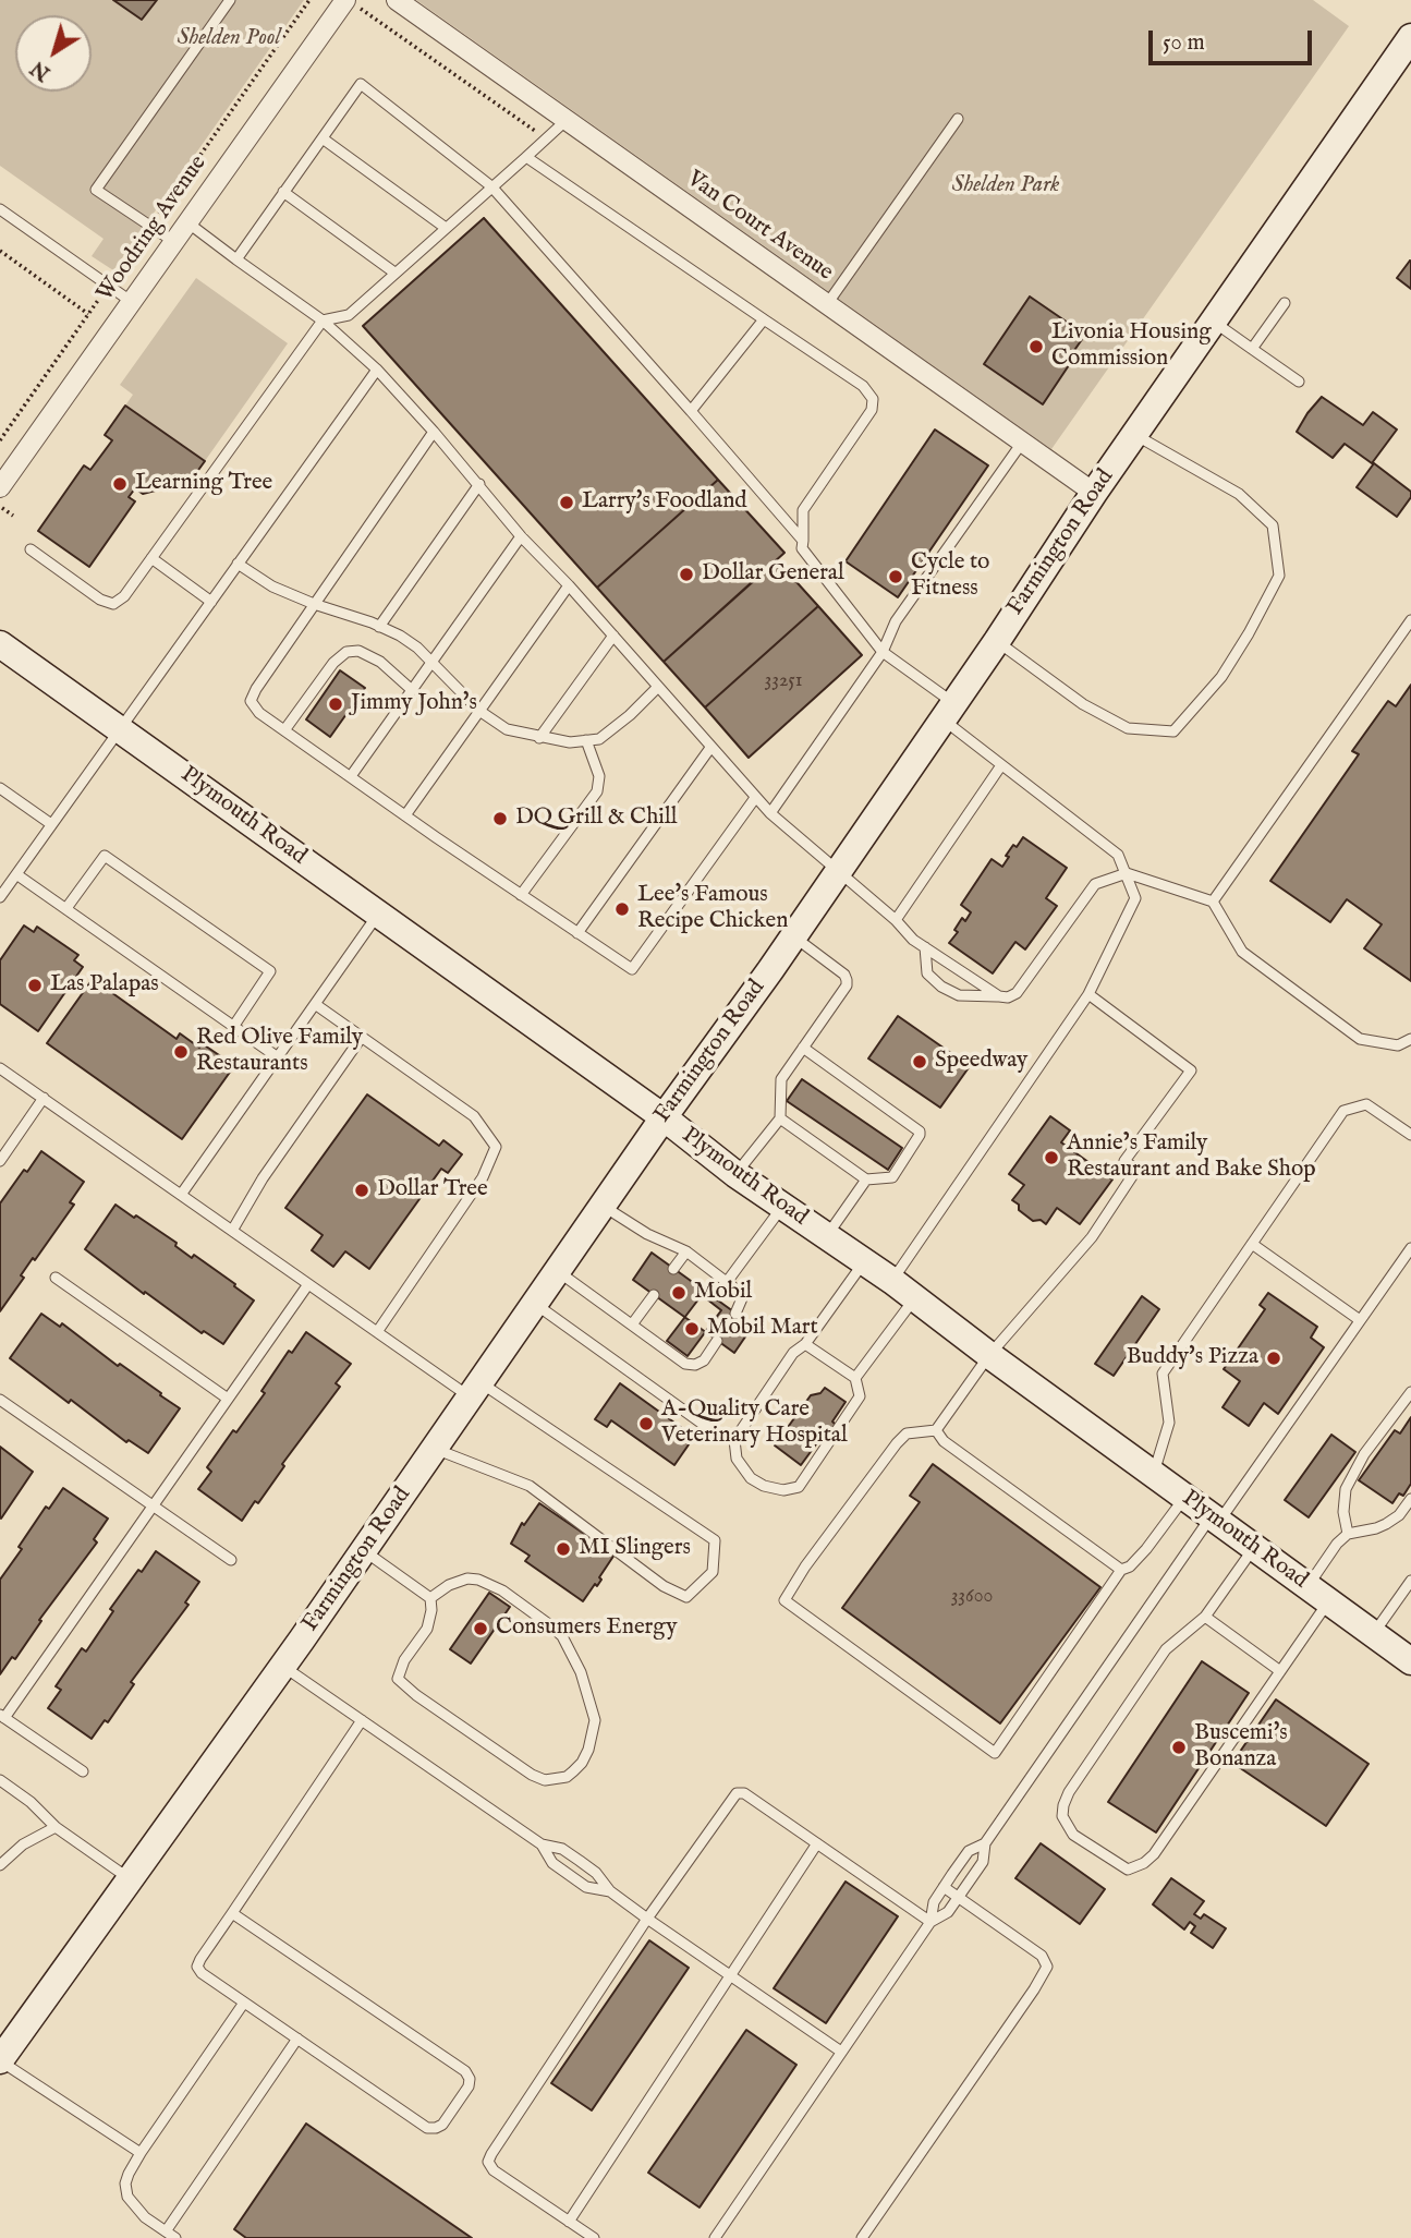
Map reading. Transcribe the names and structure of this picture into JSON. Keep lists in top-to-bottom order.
{
  "streets": {
    "main road": ["Farmington Road", "Plymouth Road"],
    "street": ["Van Court Avenue", "Woodring Avenue"]
  },
  "crossings": [
    ["Van Court Avenue", "Farmington Road"],
    ["Farmington Road", "Plymouth Road"]
  ],
  "parks": ["Shelden Pool", "Shelden Park"],
  "places": [
    "Livonia Housing Commission",
    "Learning Tree",
    "Larry's Foodland",
    "Dollar General",
    "Cycle to Fitness",
    "Jimmy John's",
    "DQ Grill & Chill",
    "Lee's Famous Recipe Chicken",
    "Las Palapas",
    "Red Olive Family Restaurants",
    "Speedway",
    "Annie’s Family Restaurant and Bake Shop",
    "Dollar Tree",
    "Mobil",
    "Mobil Mart",
    "Buddy's Pizza",
    "A-Quality Care Veterinary Hospital",
    "MI Slingers",
    "Consumers Energy",
    "Buscemi's Bonanza"
  ],
  "house_numbers": ["33251", "33600"],
  "scale_bar": "50 m",
  "north": "bottom left"
}
